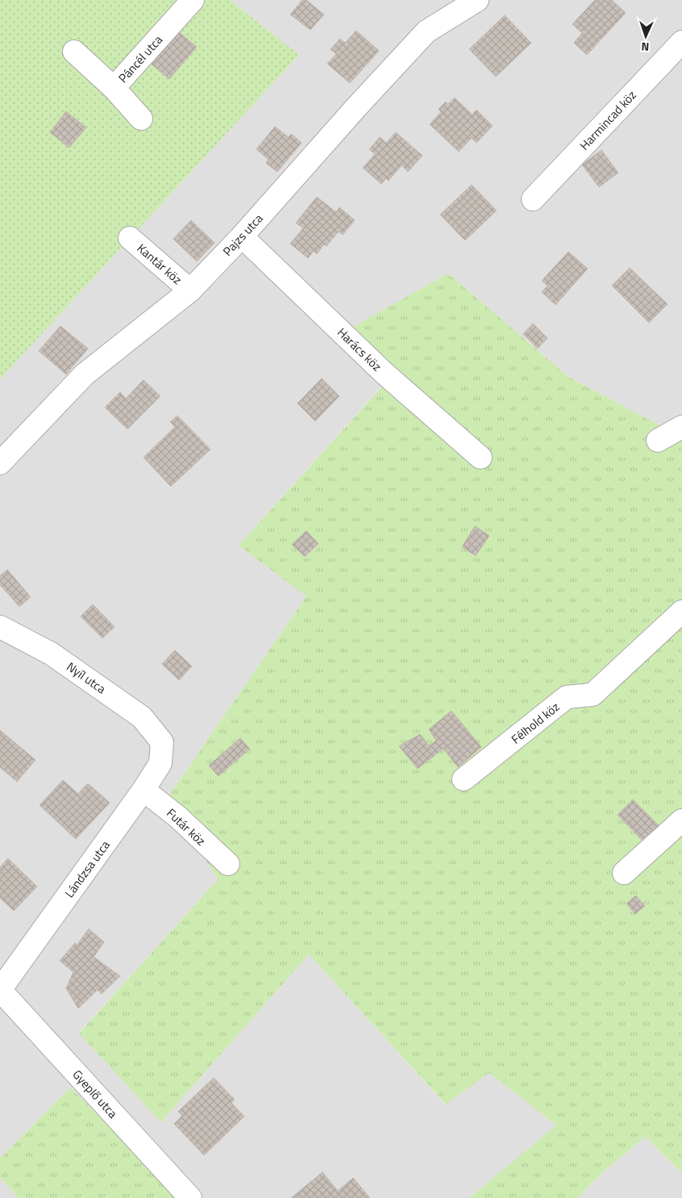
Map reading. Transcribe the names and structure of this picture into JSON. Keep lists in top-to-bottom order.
{
  "streets": {
    "street": [
      "Páncél utca",
      "Harmincad köz",
      "Pajzs utca",
      "Kantár köz",
      "Harács köz",
      "Nyíl utca",
      "Félhold köz",
      "Futár köz",
      "Lándzsa utca",
      "Gyeplő utca"
    ]
  },
  "crossings": [
    ["Pajzs utca", "Kantár köz"],
    ["Pajzs utca", "Harács köz"],
    ["Nyíl utca", "Lándzsa utca"],
    ["Futár köz", "Lándzsa utca"],
    ["Lándzsa utca", "Gyeplő utca"]
  ],
  "north": "bottom"
}
